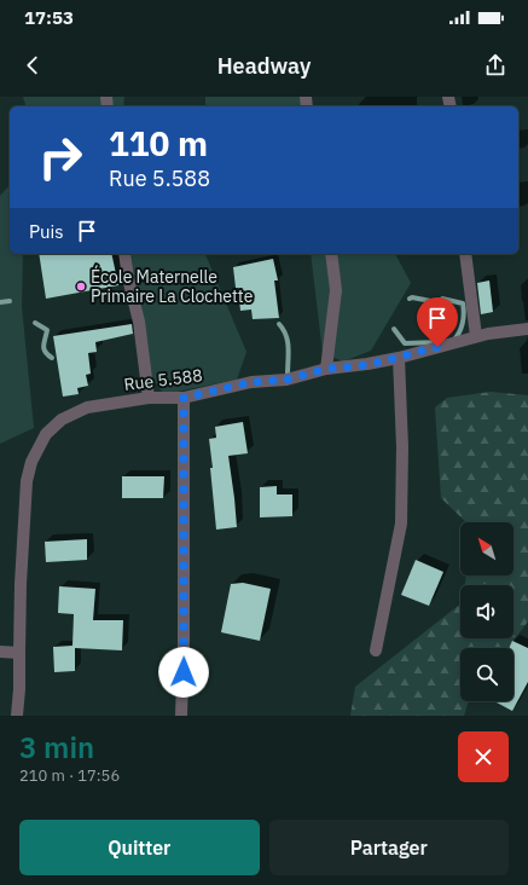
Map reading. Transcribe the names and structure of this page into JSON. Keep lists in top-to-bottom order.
{
  "streets": {
    "street": ["Rue 5.588"]
  },
  "places": ["École Maternelle Primaire La Clochette"],
  "north": "top left",
  "page": {
    "status": "17:53",
    "header": "Headway",
    "turn": ["110 m", "Rue 5.588"],
    "then": "Puis",
    "heading": ["3 min", "210 m · 17:56"],
    "buttons": ["Quitter", "Partager"]
  }
}
